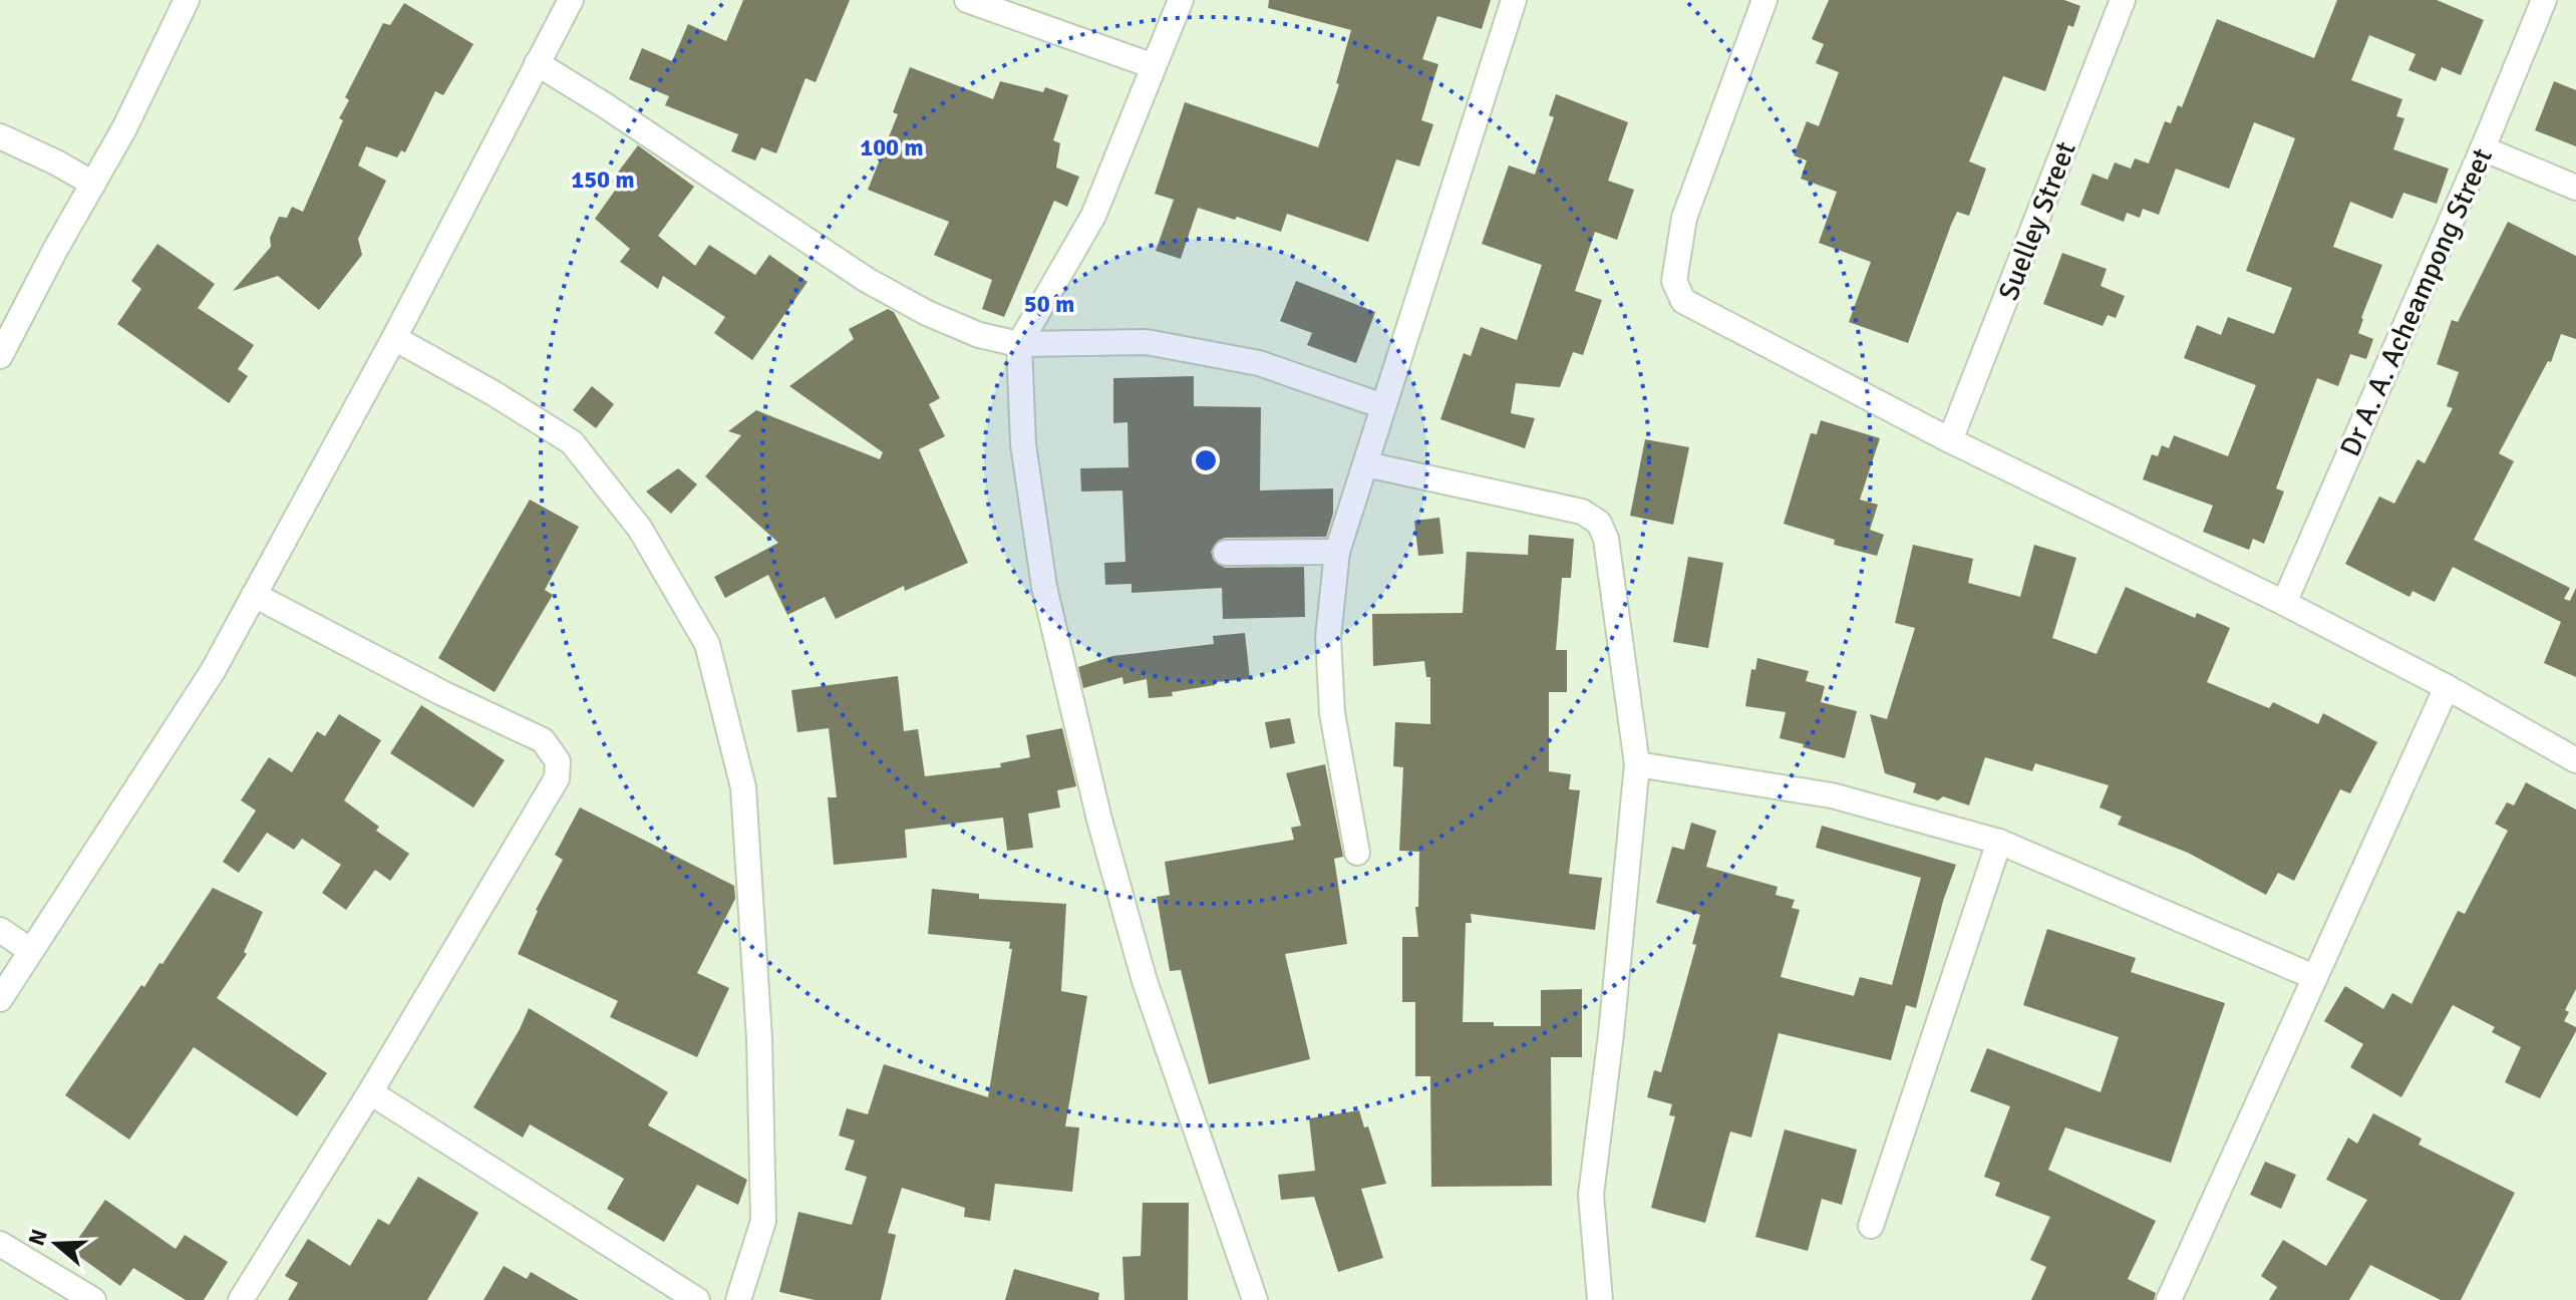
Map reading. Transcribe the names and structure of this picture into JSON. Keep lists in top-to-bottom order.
{
  "streets": {
    "street": ["Suelley Street", "Dr A. A. Acheampong Street"]
  },
  "north": "left",
  "rings": ["100 m", "150 m", "50 m"]
}
